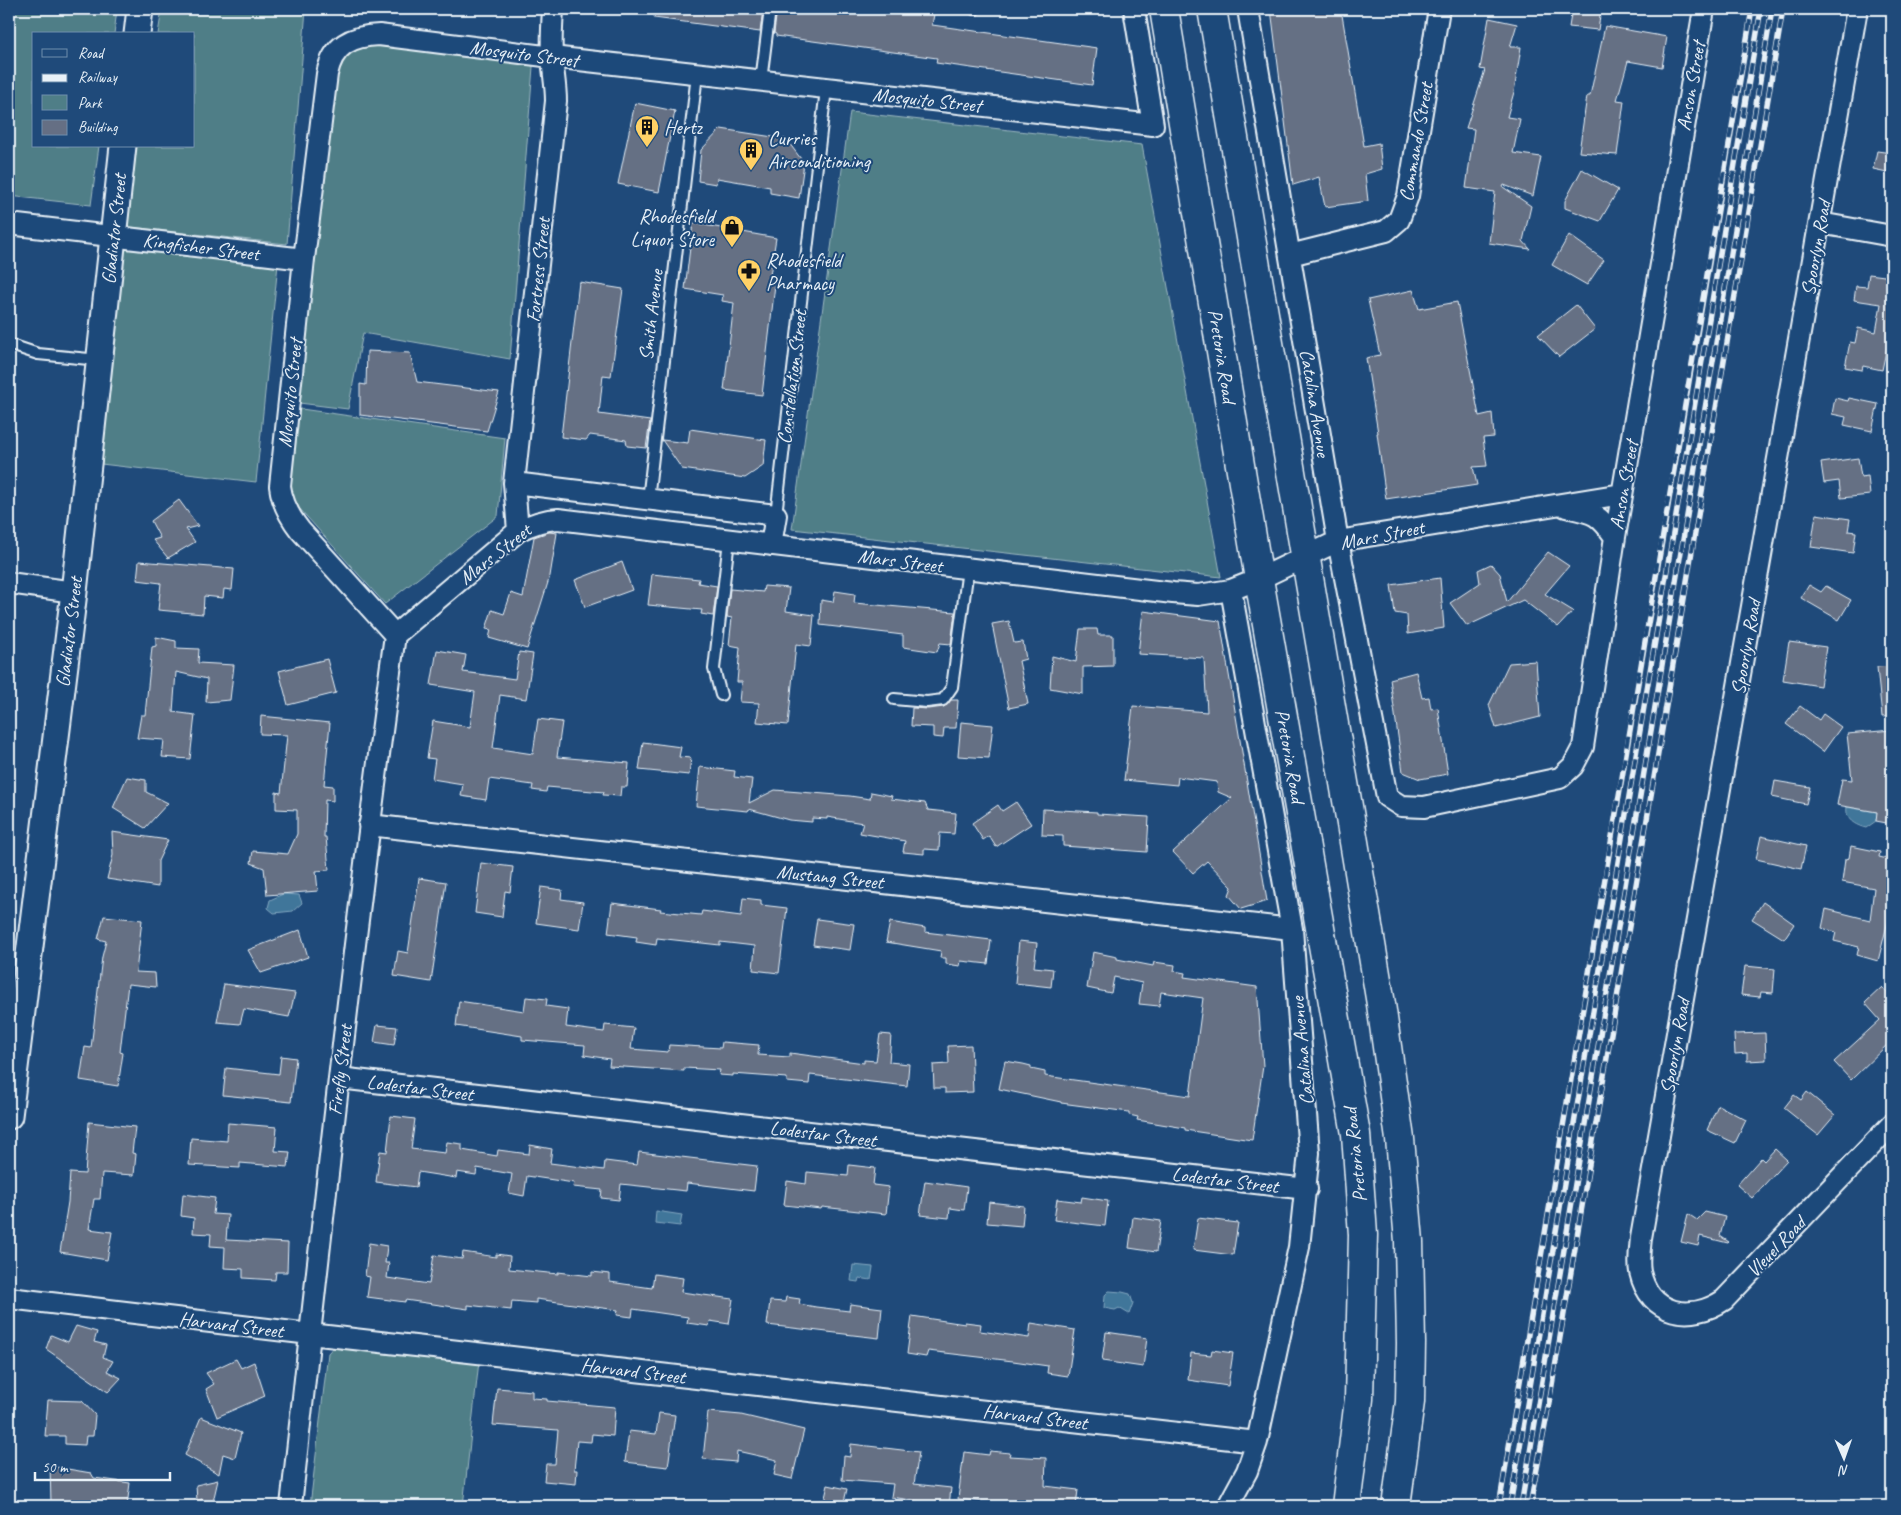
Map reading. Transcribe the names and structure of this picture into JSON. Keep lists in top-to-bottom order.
{
  "streets": {
    "main road": ["Pretoria Road"],
    "street": [
      "Mosquito Street",
      "Anson Street",
      "Commando Street",
      "Gladiator Street",
      "Kingfisher Street",
      "Spoorlyn Road",
      "Fortress Street",
      "Constellation Street",
      "Catalina Avenue",
      "Mars Street",
      "Mustang Street",
      "Firefly Street",
      "Lodestar Street",
      "Vleuel Road",
      "Harvard Street"
    ],
    "lane": ["Smith Avenue"]
  },
  "crossings": [
    ["Mosquito Street", "Kingfisher Street"],
    ["Mosquito Street", "Fortress Street"],
    ["Mosquito Street", "Smith Avenue"],
    ["Mosquito Street", "Constellation Street"],
    ["Mosquito Street", "Mars Street"],
    ["Mosquito Street", "Firefly Street"],
    ["Anson Street", "Catalina Avenue"],
    ["Anson Street", "Mars Street"],
    ["Commando Street", "Catalina Avenue"],
    ["Gladiator Street", "Kingfisher Street"],
    ["Spoorlyn Road", "Vleuel Road"],
    ["Fortress Street", "Mars Street"],
    ["Pretoria Road", "Mars Street"],
    ["Constellation Street", "Mars Street"],
    ["Catalina Avenue", "Mars Street"],
    ["Catalina Avenue", "Mustang Street"],
    ["Catalina Avenue", "Lodestar Street"],
    ["Catalina Avenue", "Harvard Street"],
    ["Mars Street", "Firefly Street"],
    ["Mustang Street", "Firefly Street"],
    ["Firefly Street", "Lodestar Street"],
    ["Firefly Street", "Harvard Street"]
  ],
  "places": {
    "building": ["Hertz", "Curries Airconditioning"],
    "shop": ["Rhodesfield Liquor Store"],
    "pharmacy": ["Rhodesfield Pharmacy"]
  },
  "legend": [
    "Road",
    "Railway",
    "Park",
    "Building"
  ],
  "scale_bar": "50 m",
  "north": "bottom"
}
